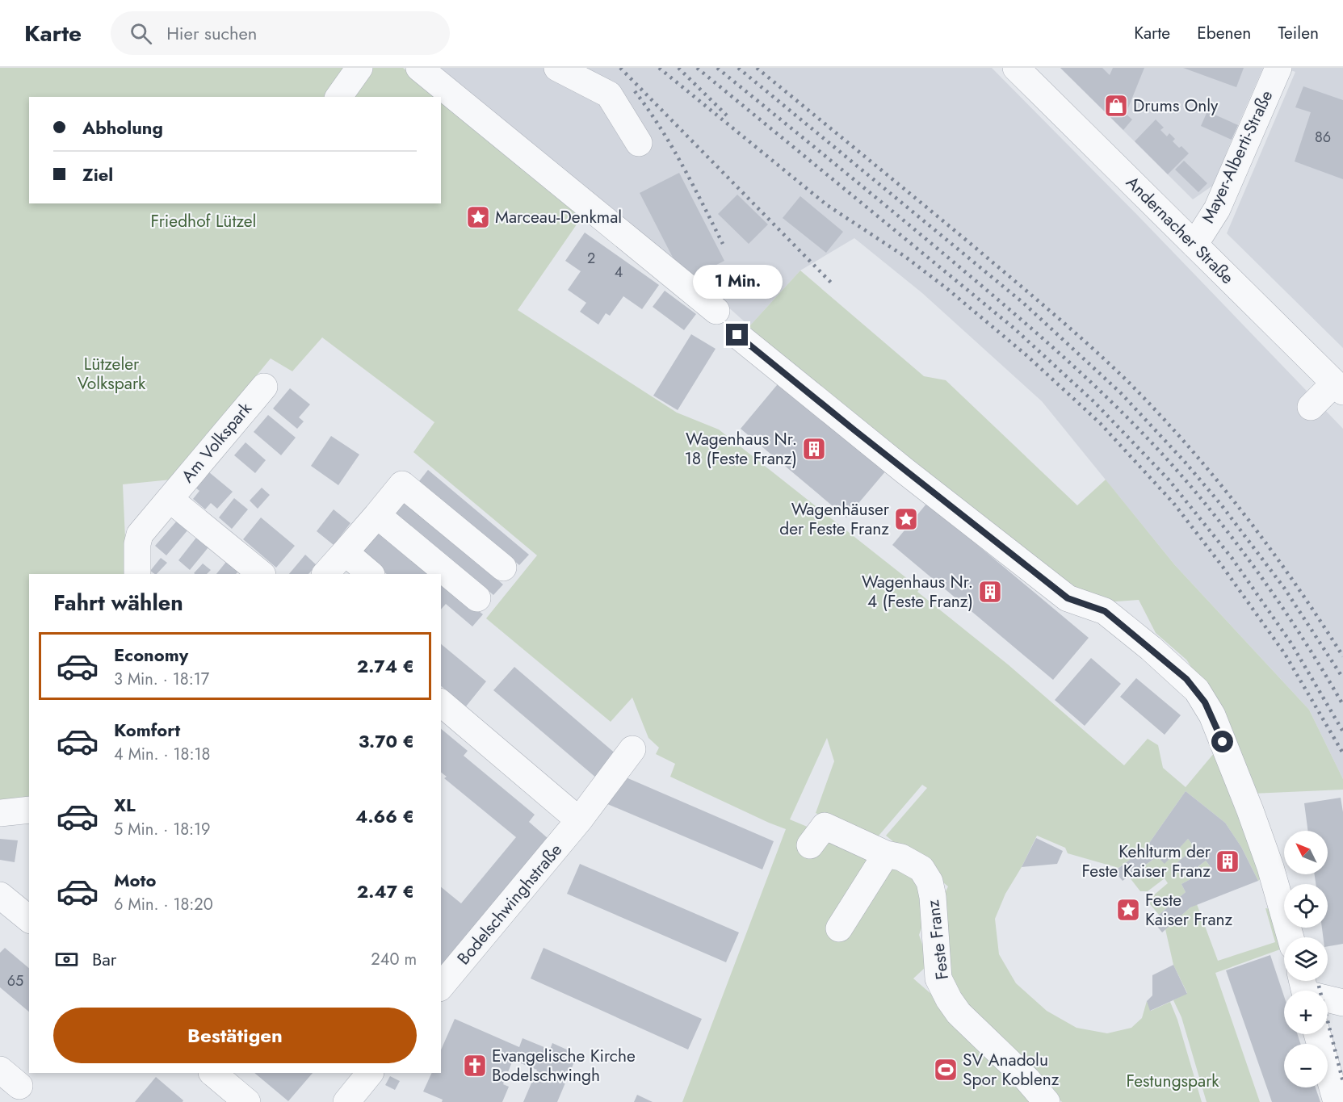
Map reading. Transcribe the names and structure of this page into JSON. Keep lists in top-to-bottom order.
{
  "streets": {
    "street": [
      "Mayer-Alberti-Straße",
      "Andernacher Straße",
      "Am Volkspark",
      "Bodelschwinghstraße",
      "Feste Franz"
    ]
  },
  "crossings": [
    ["Mayer-Alberti-Straße", "Andernacher Straße"]
  ],
  "parks": ["Friedhof Lützel", "Lützeler Volkspark", "Festungspark"],
  "places": {
    "shop": ["Drums Only"],
    "place": ["Marceau-Denkmal", "Wagenhäuser der Feste Franz", "Feste Kaiser Franz"],
    "building": ["Wagenhaus Nr. 18 (Feste Franz)", "Wagenhaus Nr. 4 (Feste Franz)", "Kehlturm der Feste Kaiser Franz"],
    "church": ["Evangelische Kirche Bodelschwingh"],
    "sports": ["SV Anadolu Spor Koblenz"]
  },
  "house_numbers": [
    "86",
    "2",
    "4",
    "65"
  ],
  "north": "top left",
  "page": {
    "header": "Karte",
    "search": "Hier suchen",
    "nav": ["Karte", "Ebenen", "Teilen"],
    "banner": ["Abholung", "Ziel"],
    "bubble": "1 Min.",
    "heading": "Fahrt wählen",
    "list": [
      {
        "name": "Economy",
        "note": "3 Min. · 18:17",
        "value": "2.74 €"
      },
      {
        "name": "Komfort",
        "note": "4 Min. · 18:18",
        "value": "3.70 €"
      },
      {
        "name": "XL",
        "note": "5 Min. · 18:19",
        "value": "4.66 €"
      },
      {
        "name": "Moto",
        "note": "6 Min. · 18:20",
        "value": "2.47 €"
      }
    ],
    "map_buttons": ["+", "−"],
    "pay": ["Bar", "240 m"],
    "buttons": "Bestätigen"
  }
}
